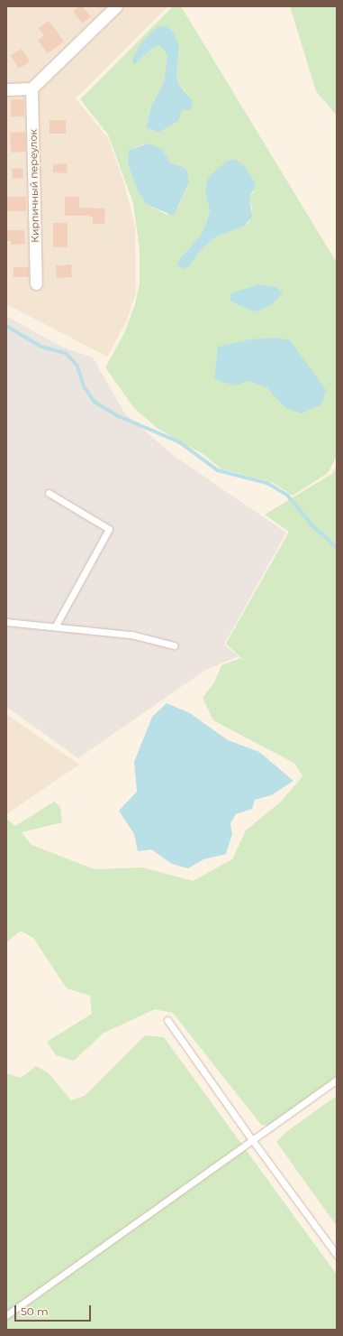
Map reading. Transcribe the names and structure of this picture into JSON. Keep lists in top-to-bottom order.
{
  "streets": {
    "street": ["Кирпичный переулок"]
  },
  "scale_bar": "50 m"
}
